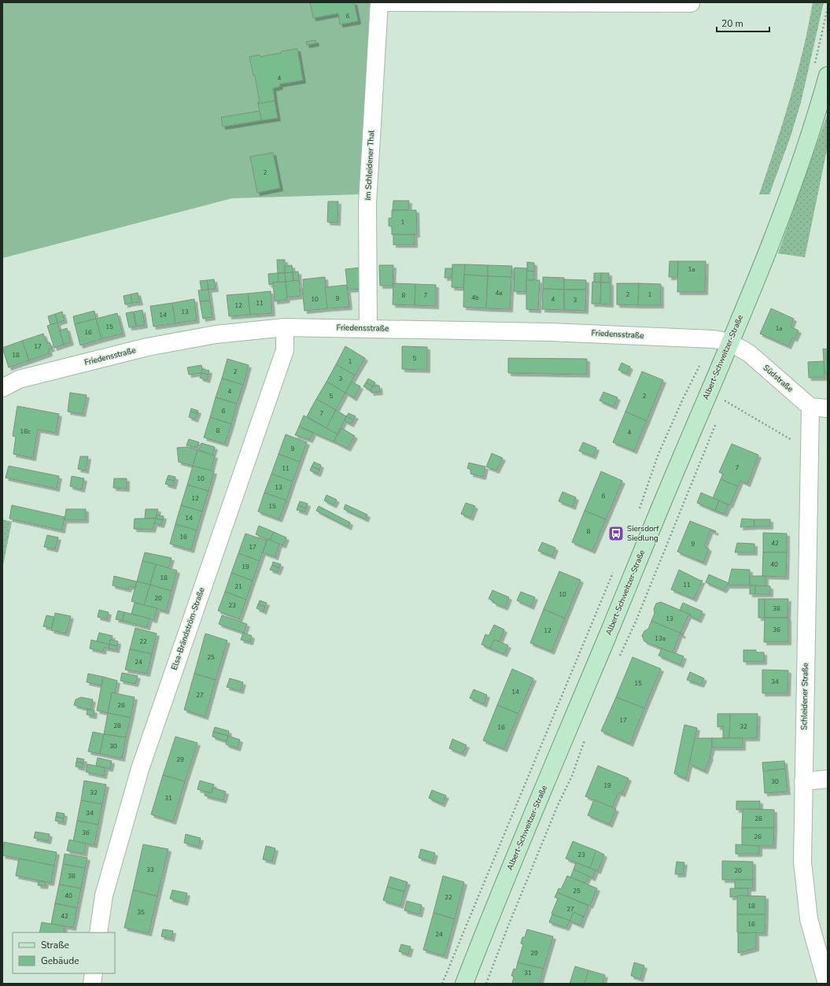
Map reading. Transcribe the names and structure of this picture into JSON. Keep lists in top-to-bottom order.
{
  "streets": {
    "main road": ["Albert-Schweitzer-Straße"],
    "street": [
      "Im Schleidener Thal",
      "Friedensstraße",
      "Südstraße",
      "Elsa-Brändström-Straße",
      "Schleidener Straße"
    ]
  },
  "crossings": [
    ["Im Schleidener Thal", "Friedensstraße"],
    ["Friedensstraße", "Albert-Schweitzer-Straße"],
    ["Friedensstraße", "Südstraße"],
    ["Friedensstraße", "Elsa-Brändström-Straße"],
    ["Albert-Schweitzer-Straße", "Südstraße"],
    ["Südstraße", "Schleidener Straße"]
  ],
  "places": {
    "bus stop": ["Siersdorf Siedlung"]
  },
  "house_numbers": [
    "6",
    "4",
    "2",
    "1",
    "1a",
    "4a",
    "2",
    "1",
    "8",
    "7",
    "4b",
    "9",
    "10",
    "4",
    "3",
    "11",
    "12",
    "13",
    "14",
    "15",
    "1a",
    "16",
    "17",
    "18",
    "5",
    "1",
    "2",
    "3",
    "4",
    "5",
    "2",
    "6",
    "7",
    "8",
    "18c",
    "4",
    "9",
    "7",
    "11",
    "10",
    "13",
    "6",
    "12",
    "15",
    "14",
    "8",
    "16",
    "42",
    "9",
    "17",
    "40",
    "19",
    "18",
    "11",
    "21",
    "10",
    "20",
    "23",
    "38",
    "13",
    "36",
    "12",
    "13a",
    "22",
    "25",
    "24",
    "34",
    "15",
    "14",
    "27",
    "26",
    "17",
    "28",
    "32",
    "16",
    "30",
    "29",
    "30",
    "19",
    "32",
    "31",
    "34",
    "28",
    "36",
    "26",
    "23",
    "33",
    "20",
    "38",
    "25",
    "40",
    "22",
    "18",
    "27",
    "35",
    "42",
    "16",
    "24",
    "29",
    "31"
  ],
  "legend": ["Straße", "Gebäude"],
  "scale_bar": "20 m"
}
